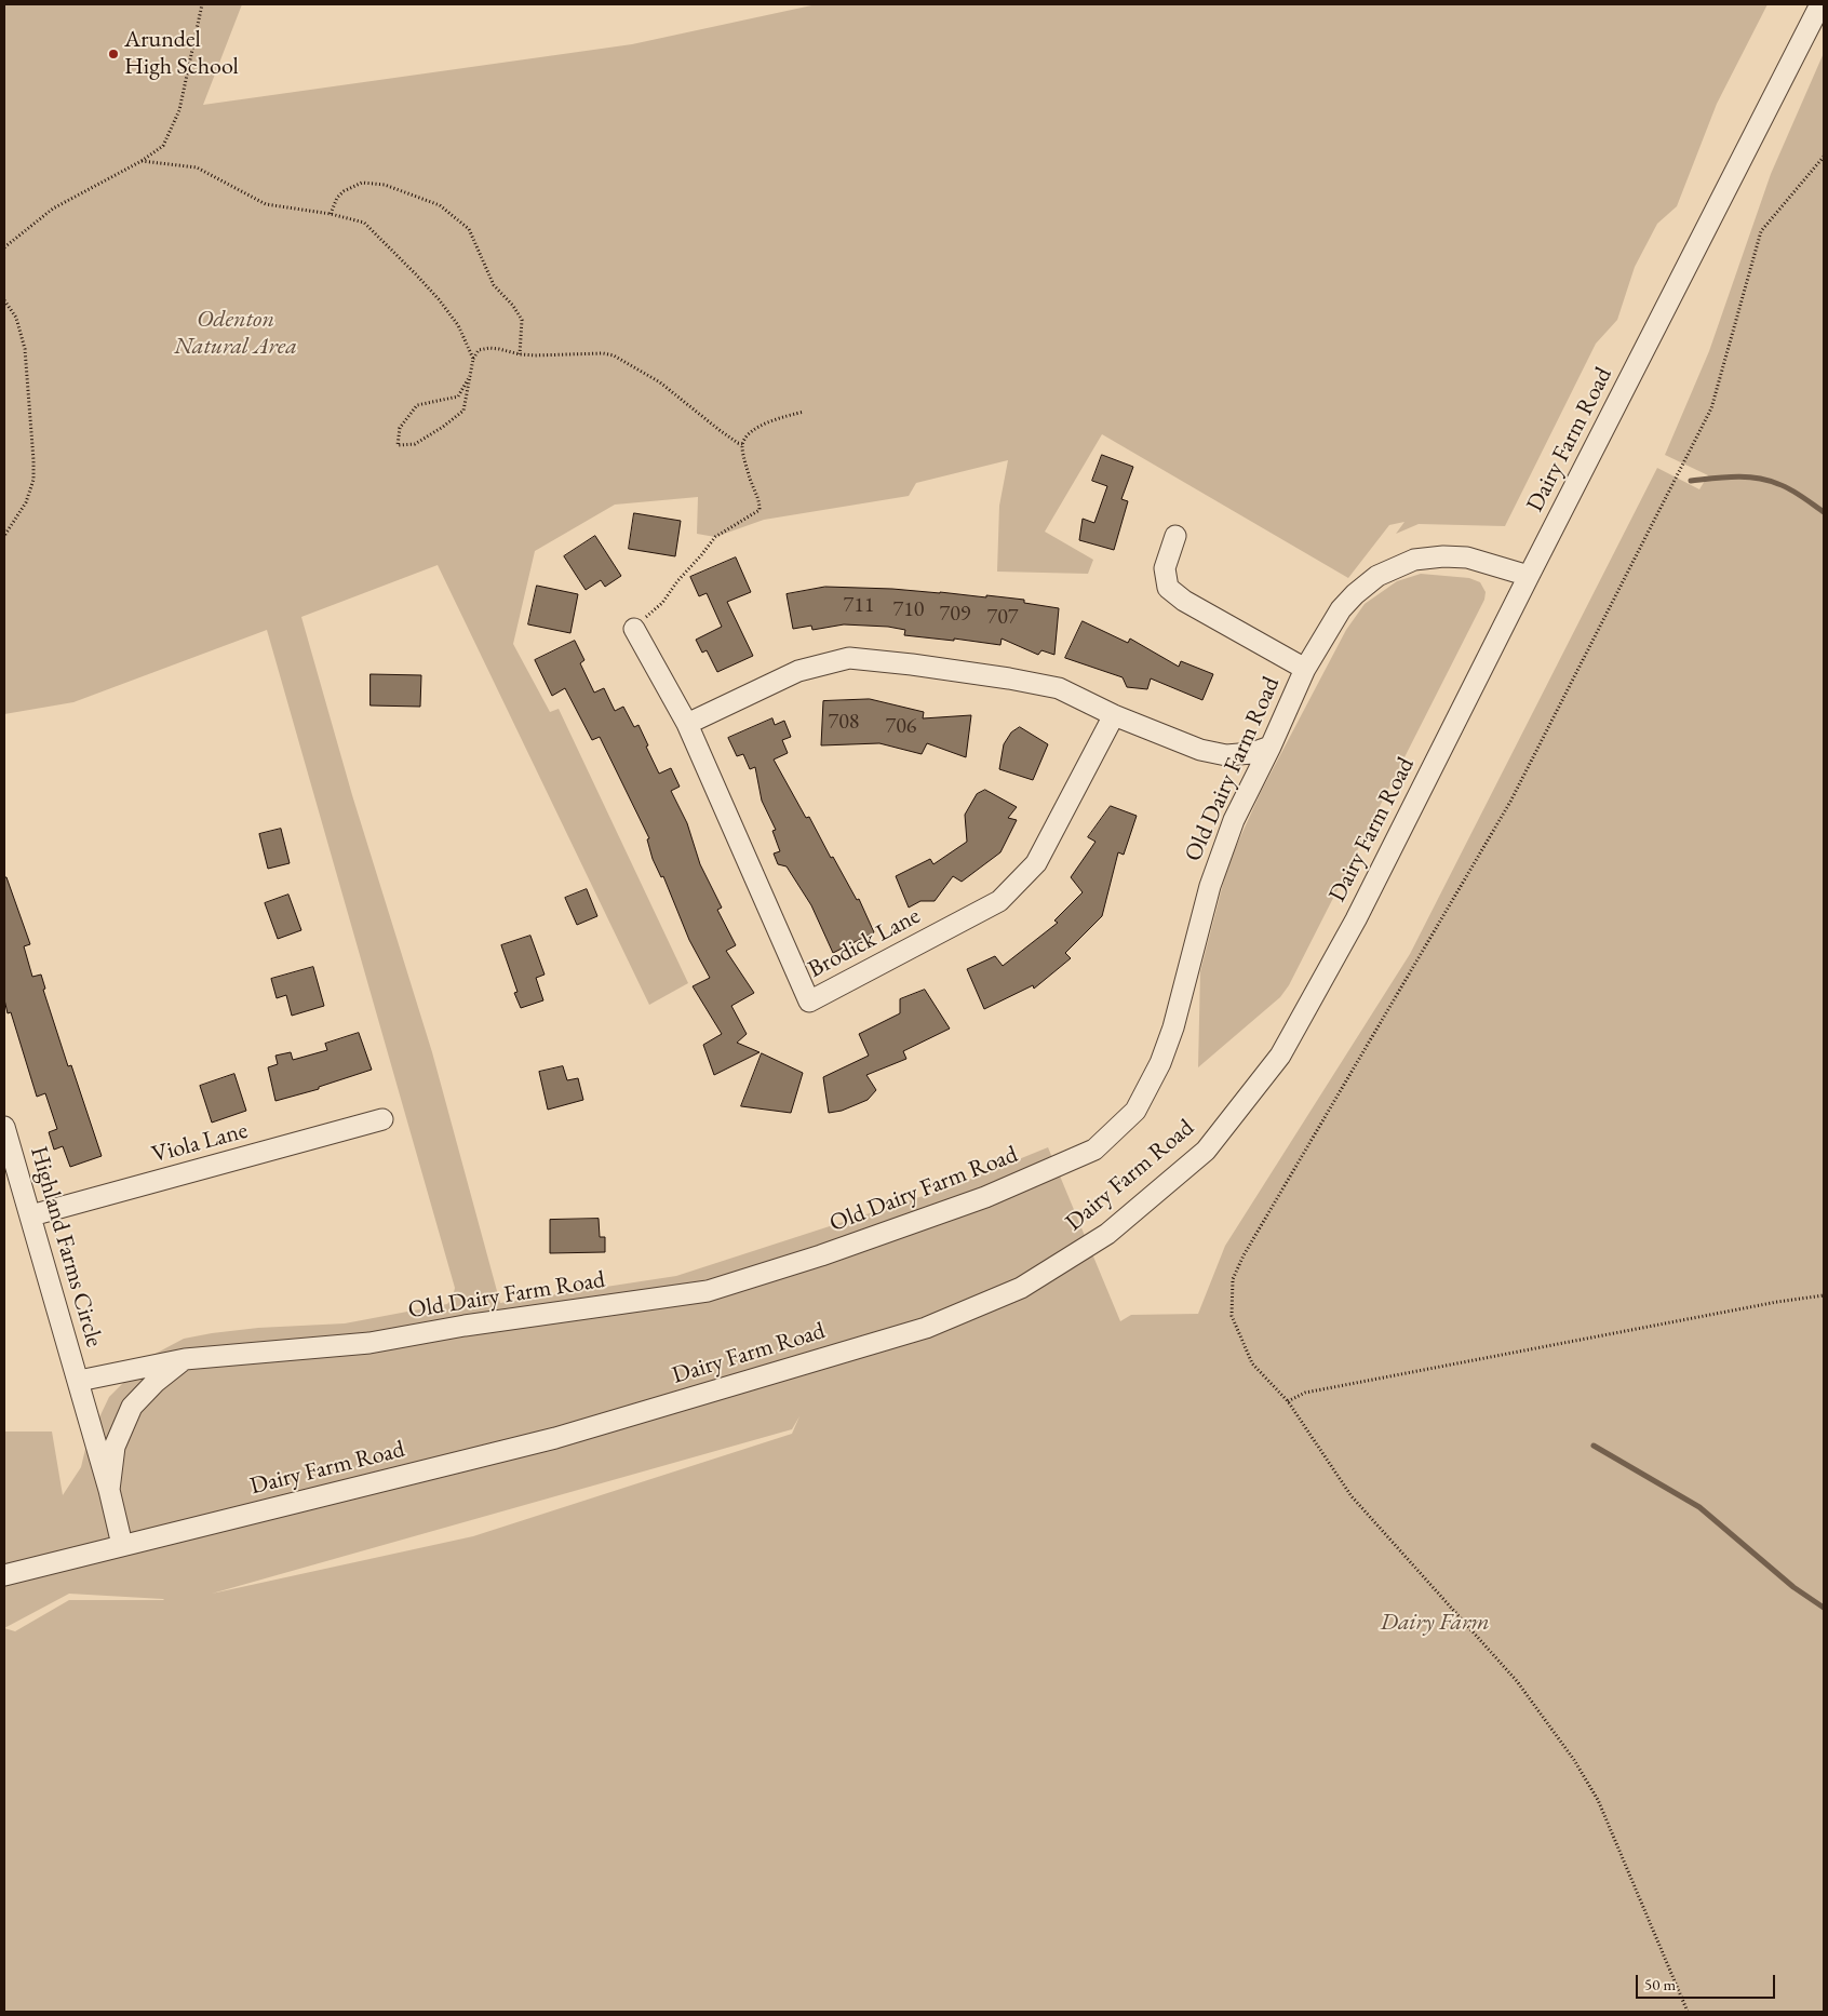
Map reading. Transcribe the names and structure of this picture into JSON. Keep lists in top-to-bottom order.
{
  "streets": {
    "street": [
      "Dairy Farm Road",
      "Old Dairy Farm Road",
      "Brodick Lane",
      "Viola Lane",
      "Highland Farms Circle"
    ]
  },
  "crossings": [
    ["Dairy Farm Road", "Old Dairy Farm Road"],
    ["Old Dairy Farm Road", "Highland Farms Circle"],
    ["Viola Lane", "Highland Farms Circle"]
  ],
  "parks": ["Odenton Natural Area", "Dairy Farm"],
  "places": ["Arundel High School"],
  "house_numbers": [
    "711",
    "710",
    "709",
    "707",
    "708",
    "706"
  ],
  "scale_bar": "50 m"
}
